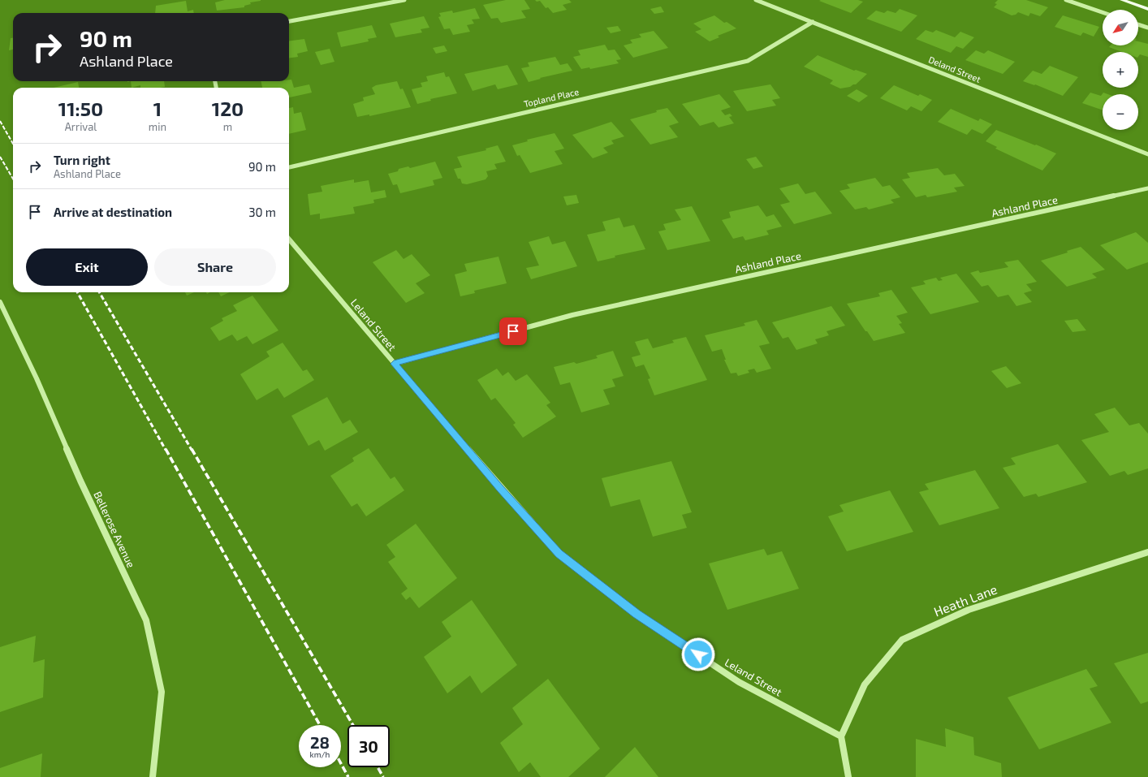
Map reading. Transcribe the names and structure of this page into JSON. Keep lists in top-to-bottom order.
{
  "streets": {
    "street": [
      "Deland Street",
      "Topland Place",
      "Ashland Place",
      "Leland Street",
      "Bellerose Avenue",
      "Heath Lane"
    ]
  },
  "crossings": [
    ["Deland Street", "Topland Place"],
    ["Ashland Place", "Leland Street"],
    ["Leland Street", "Heath Lane"]
  ],
  "north": "bottom left",
  "page": {
    "map_buttons": ["+", "−"],
    "turn": ["90 m", "Ashland Place"],
    "eta": [
      "11:50",
      "Arrival",
      "1",
      "min",
      "120",
      "m"
    ],
    "list": [
      {
        "name": "Turn right",
        "note": "Ashland Place",
        "value": "90 m"
      },
      {
        "name": "Arrive at destination",
        "value": "30 m"
      }
    ],
    "buttons": ["Exit", "Share"],
    "speed": "28 km/h",
    "limit": "30"
  }
}
